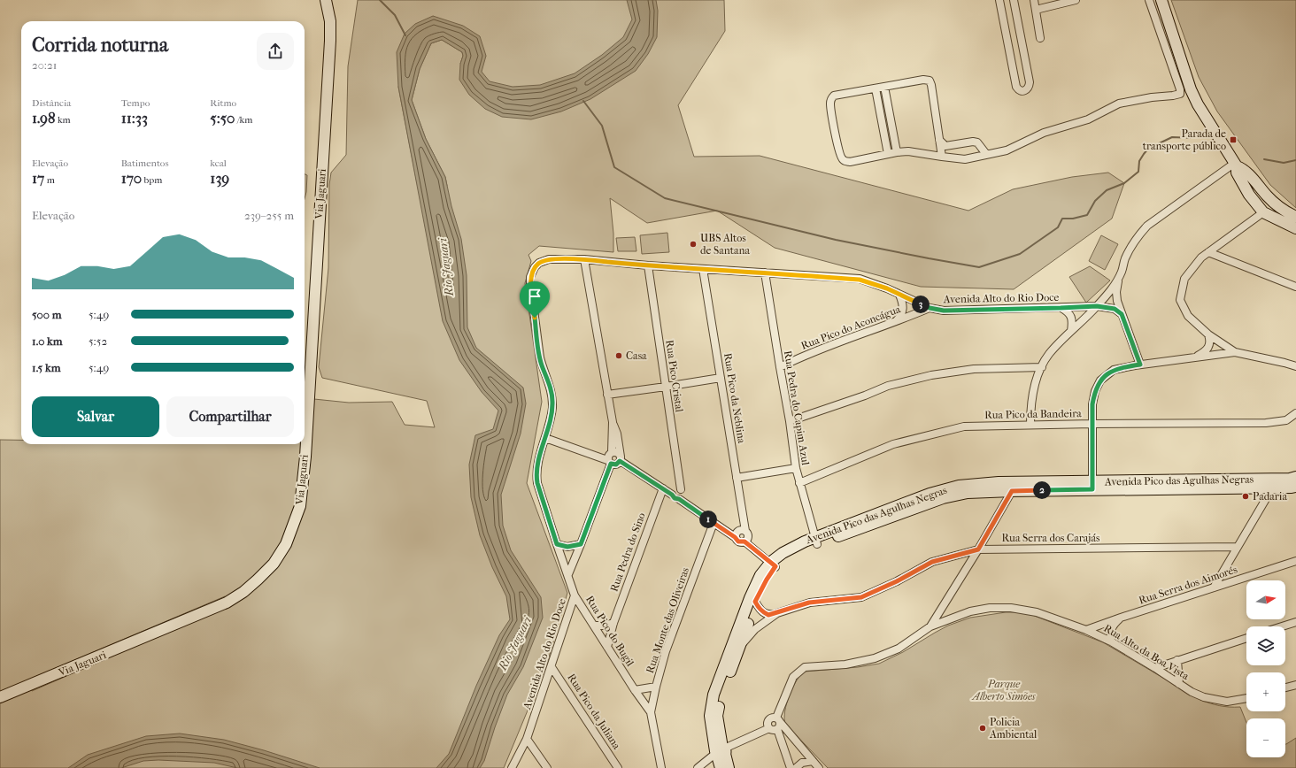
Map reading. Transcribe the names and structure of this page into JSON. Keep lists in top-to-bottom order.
{
  "streets": {
    "street": [
      "Via Jaguari",
      "Avenida Alto do Rio Doce",
      "Rua Pico do Aconcágua",
      "Rua Pico Cristal",
      "Rua Pico da Neblina",
      "Rua Pedra do Capim Azul",
      "Rua Pico da Bandeira",
      "Avenida Pico das Agulhas Negras",
      "Rua Serra dos Carajás",
      "Rua Pedra do Sino",
      "Rua Serra dos Aimorés",
      "Rua Monte das Oliveiras",
      "Rua Pico do Bugil",
      "Rua Alto da Boa Vista",
      "Rua Pico da Juliana"
    ]
  },
  "crossings": [
    ["Avenida Alto do Rio Doce", "Rua Pico do Aconcágua"],
    ["Avenida Alto do Rio Doce", "Rua Pico Cristal"],
    ["Avenida Alto do Rio Doce", "Rua Pico da Neblina"],
    ["Avenida Alto do Rio Doce", "Rua Pedra do Capim Azul"],
    ["Avenida Alto do Rio Doce", "Rua Pico do Bugil"],
    ["Avenida Alto do Rio Doce", "Rua Pico da Juliana"],
    ["Rua Pico do Aconcágua", "Rua Pedra do Capim Azul"],
    ["Rua Pedra do Capim Azul", "Rua Pico da Bandeira"],
    ["Rua Pedra do Capim Azul", "Avenida Pico das Agulhas Negras"],
    ["Avenida Pico das Agulhas Negras", "Rua Serra dos Carajás"],
    ["Rua Pedra do Sino", "Rua Pico do Bugil"],
    ["Rua Serra dos Aimorés", "Rua Alto da Boa Vista"],
    ["Rua Monte das Oliveiras", "Rua Pico do Bugil"]
  ],
  "water": ["Rio Jaguari"],
  "parks": ["Parque Alberto Simões"],
  "places": {
    "transit": ["Parada de transporte público"],
    "other": [
      "UBS Altos de Santana",
      "Casa",
      "Padaria",
      "Policia Ambiental"
    ]
  },
  "north": "right",
  "page": {
    "heading": ["Corrida noturna", "20:21"],
    "stats": [
      ["Distância", "1.98 km"],
      ["Tempo", "11:33"],
      ["Ritmo", "5:50 /km"],
      ["Elevação", "17 m"],
      ["Batimentos", "170 bpm"],
      ["kcal", "139"]
    ],
    "chart": ["Elevação", "239–255 m"],
    "pins": ["3", "2", "1"],
    "list": [
      {
        "name": "500 m",
        "note": "5:49"
      },
      {
        "name": "1.0 km",
        "note": "5:52"
      },
      {
        "name": "1.5 km",
        "note": "5:49"
      }
    ],
    "buttons": ["Salvar", "Compartilhar"],
    "map_buttons": ["+", "−"]
  }
}
